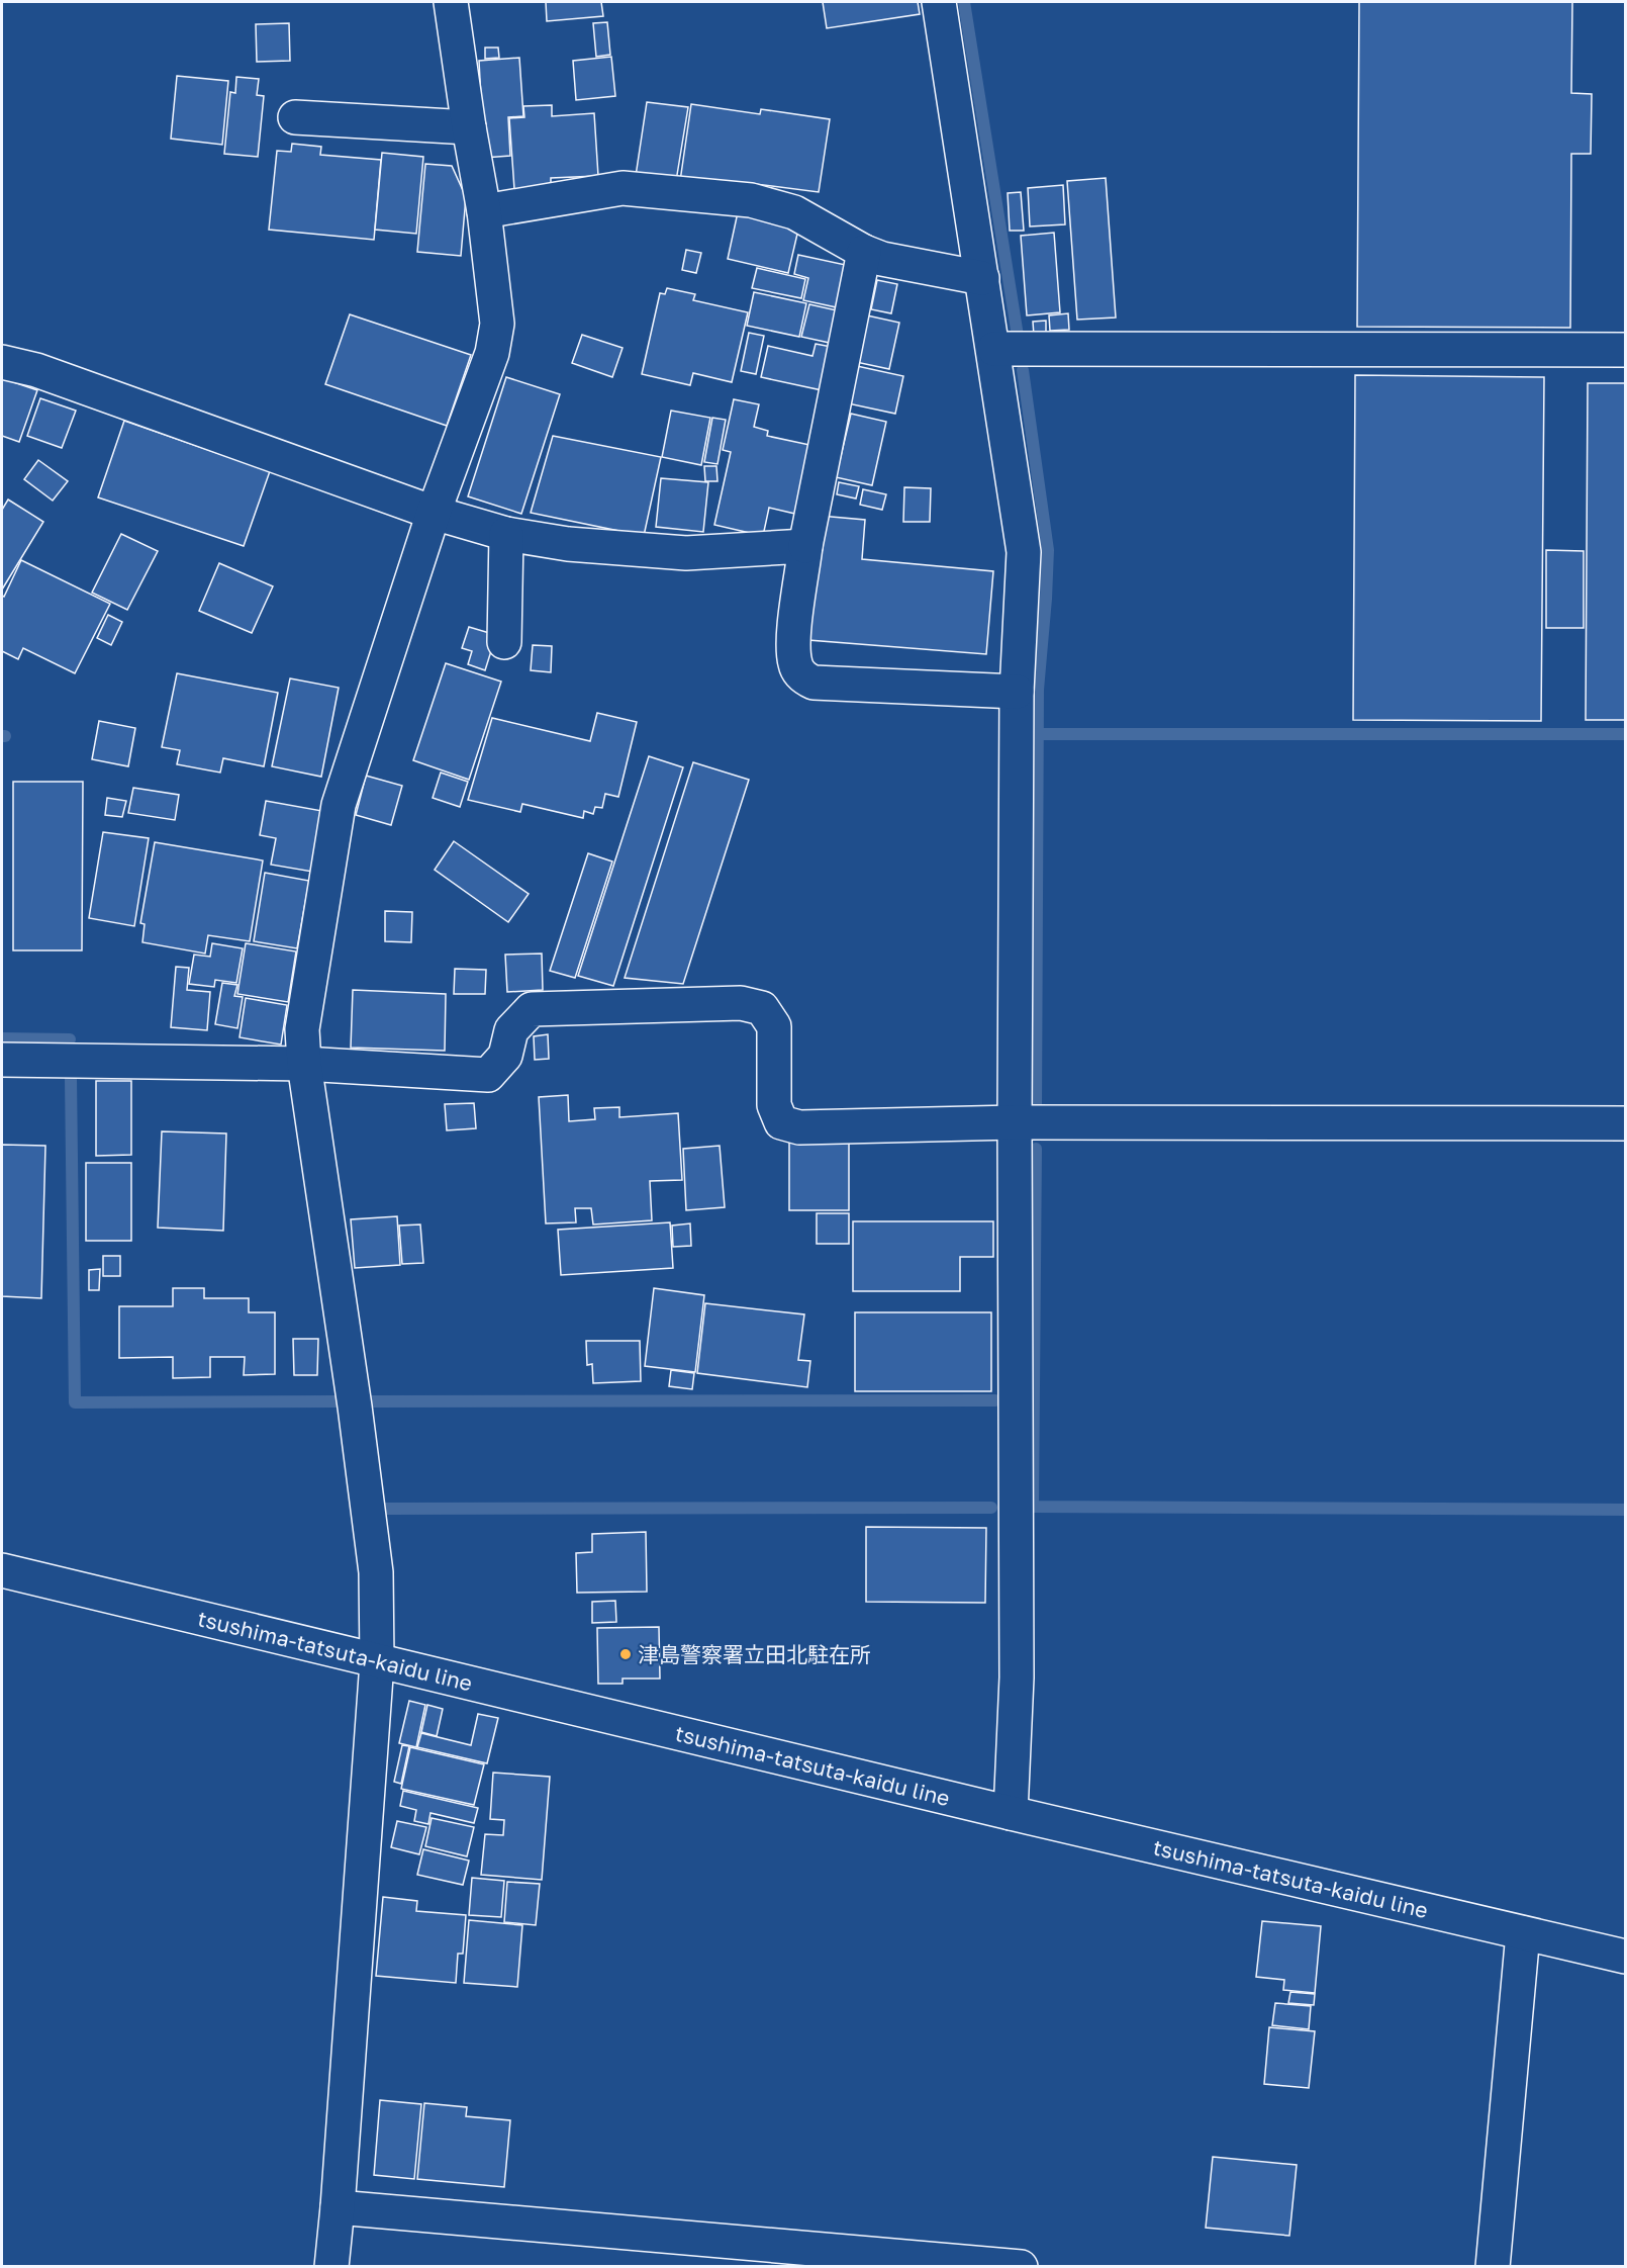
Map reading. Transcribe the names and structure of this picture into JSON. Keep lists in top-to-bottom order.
{
  "streets": {
    "street": ["tsushima-tatsuta-kaidu line"]
  },
  "places": ["津島警察署立田北駐在所"]
}
